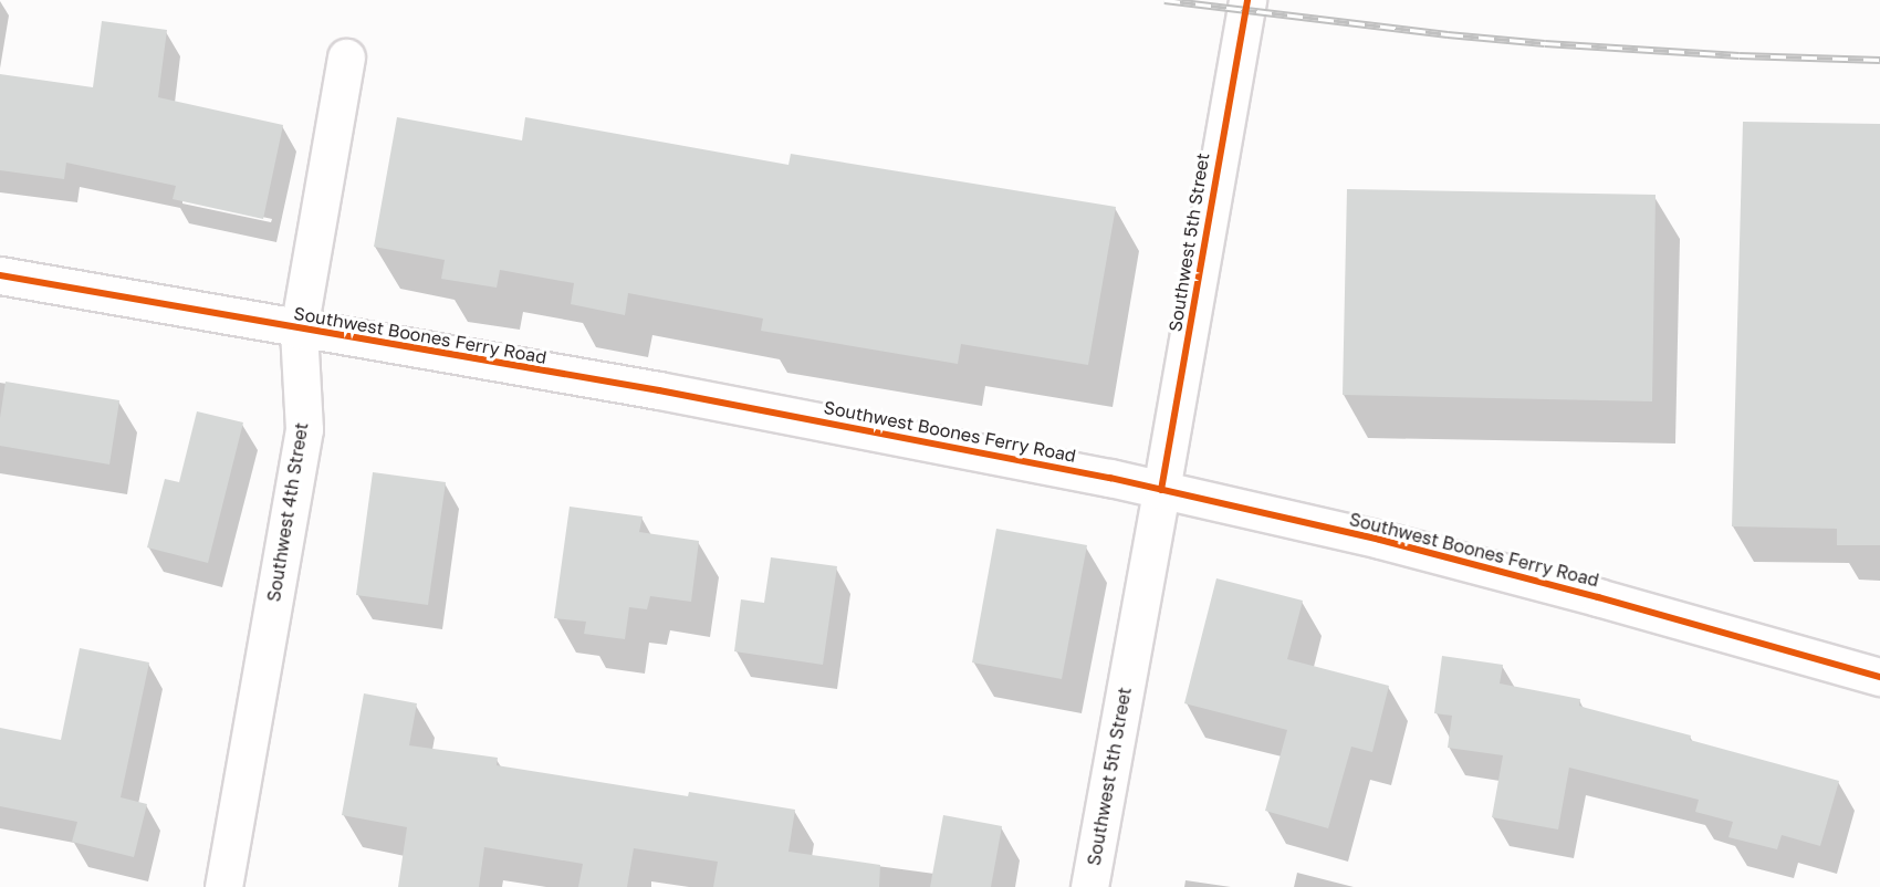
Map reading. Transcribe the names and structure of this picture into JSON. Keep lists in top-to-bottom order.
{
  "streets": {
    "street": ["Southwest 5th Street", "Southwest Boones Ferry Road", "Southwest 4th Street"]
  },
  "crossings": [
    ["Southwest 5th Street", "Southwest Boones Ferry Road"],
    ["Southwest Boones Ferry Road", "Southwest 4th Street"]
  ]
}
